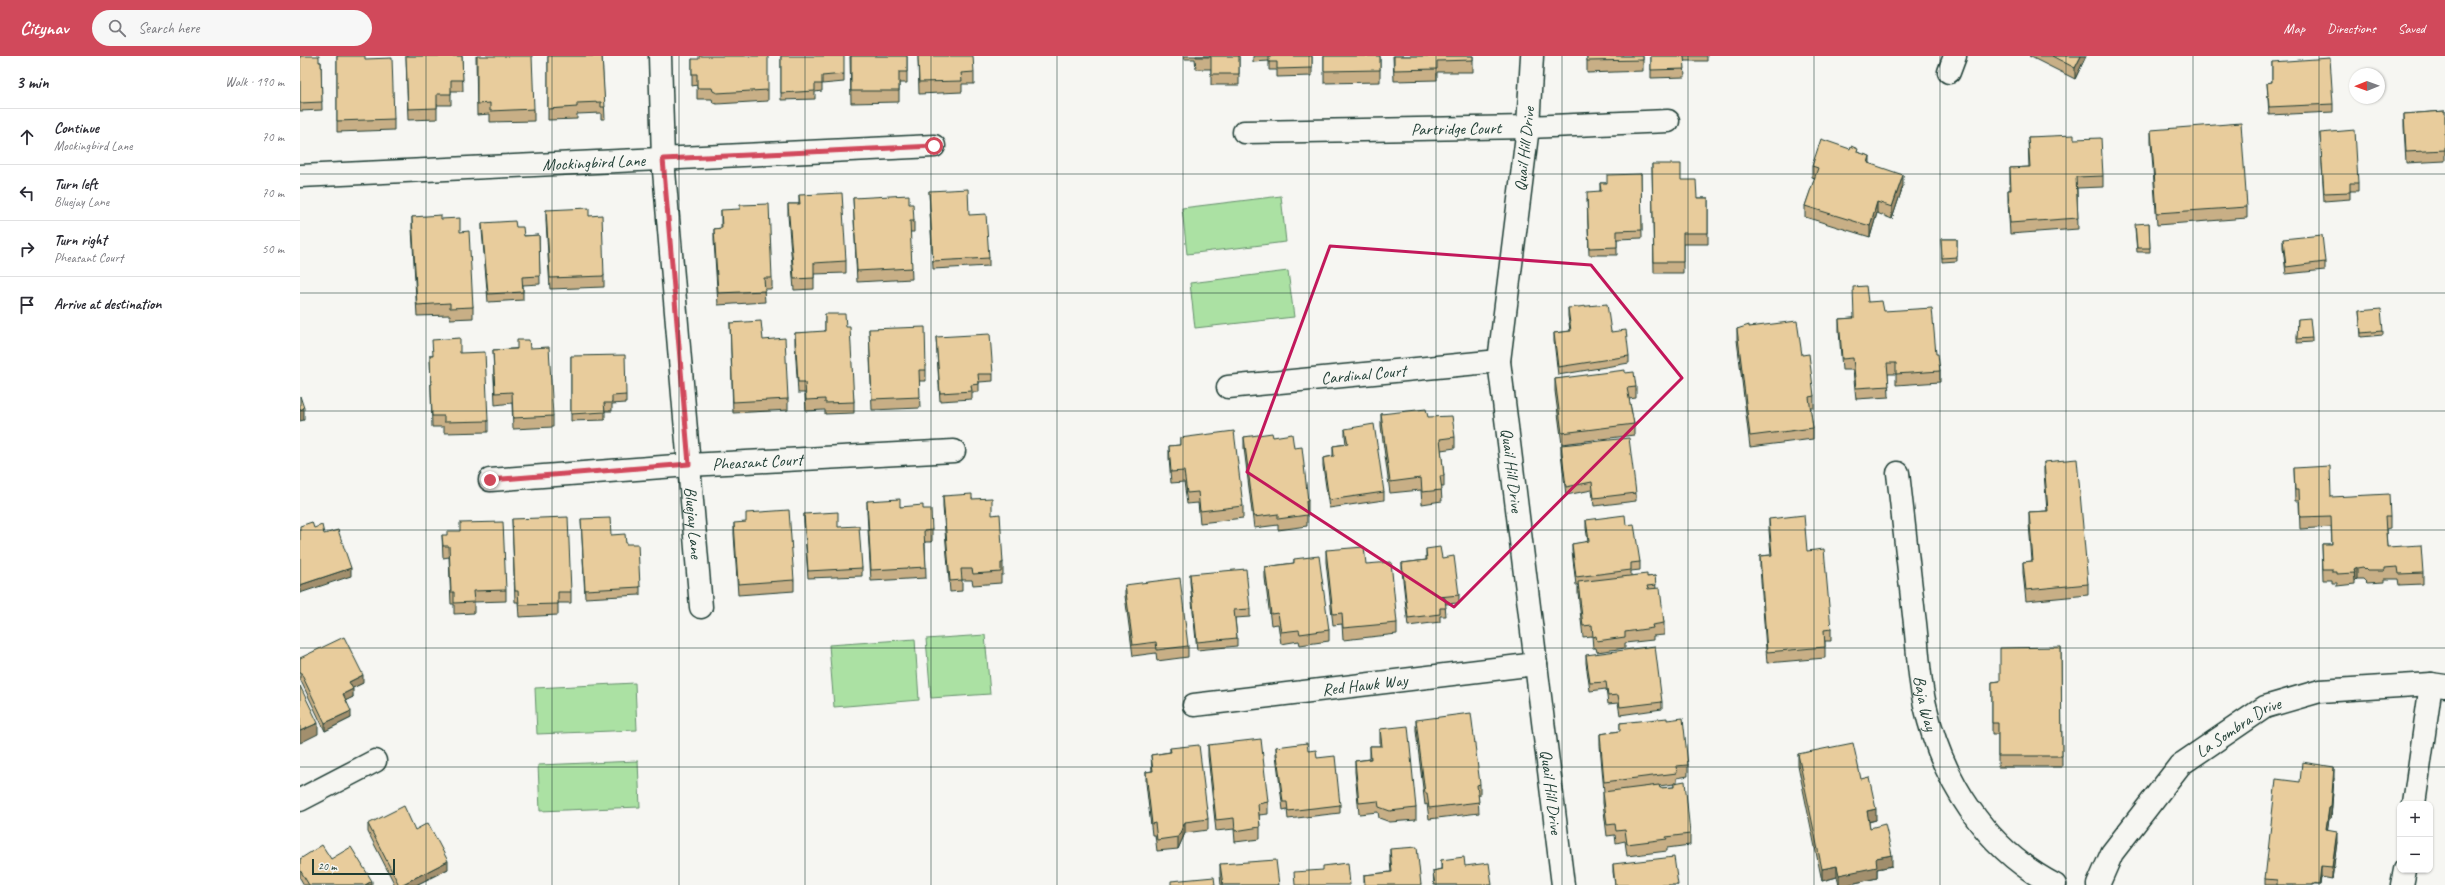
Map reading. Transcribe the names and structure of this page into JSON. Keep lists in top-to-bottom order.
{
  "streets": {
    "street": [
      "Partridge Court",
      "Quail Hill Drive",
      "Mockingbird Lane",
      "Cardinal Court",
      "Pheasant Court",
      "Bluejay Lane",
      "Red Hawk Way",
      "Baja Way",
      "La Sombra Drive"
    ]
  },
  "crossings": [
    ["Partridge Court", "Quail Hill Drive"],
    ["Quail Hill Drive", "Cardinal Court"],
    ["Quail Hill Drive", "Red Hawk Way"],
    ["Mockingbird Lane", "Bluejay Lane"],
    ["Pheasant Court", "Bluejay Lane"]
  ],
  "scale_bar": "20 m",
  "north": "left",
  "page": {
    "header": "Citynav",
    "search": "Search here",
    "nav": ["Map", "Directions", "Saved"],
    "heading": ["3 min", "Walk · 190 m"],
    "list": [
      ["Continue", "Mockingbird Lane", "70 m"],
      ["Turn left", "Bluejay Lane", "70 m"],
      ["Turn right", "Pheasant Court", "50 m"],
      "Arrive at destination"
    ],
    "map_buttons": ["+", "−"],
    "scale": "20 m"
  }
}
